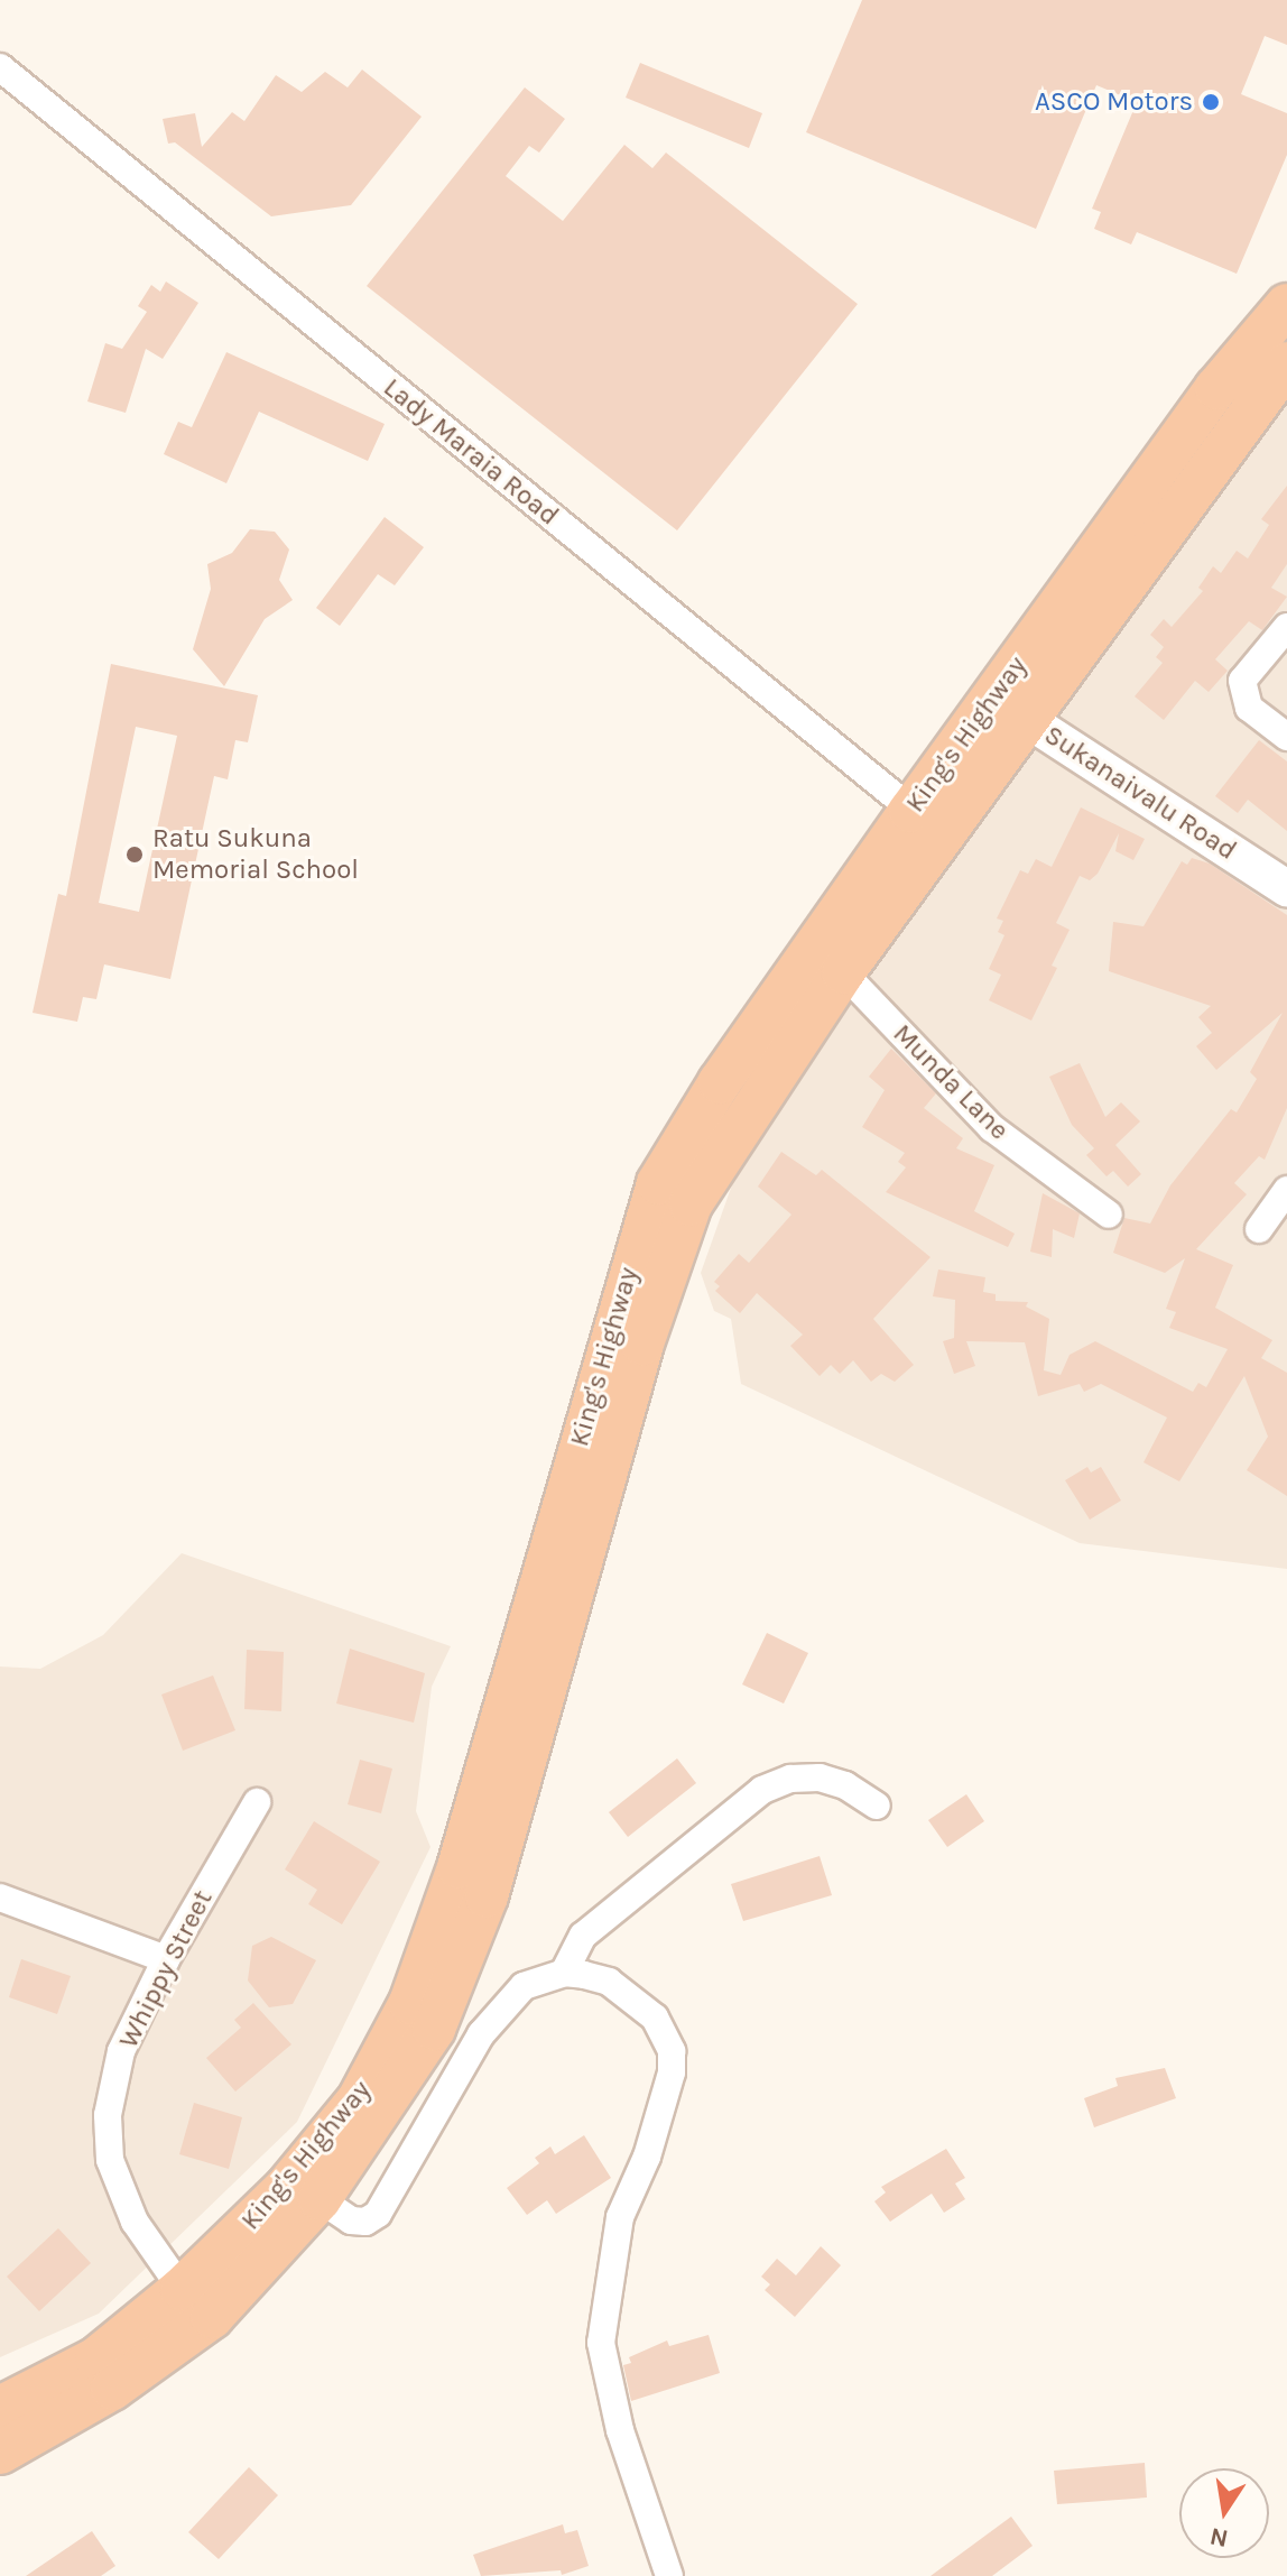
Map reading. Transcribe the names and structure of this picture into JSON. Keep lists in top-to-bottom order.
{
  "streets": {
    "highway": ["King's Highway"],
    "main road": ["Sukanaivalu Road"],
    "street": ["Lady Maraia Road", "Munda Lane", "Whippy Street"]
  },
  "crossings": [
    ["Lady Maraia Road", "King's Highway"],
    ["King's Highway", "Sukanaivalu Road"],
    ["King's Highway", "Munda Lane"],
    ["King's Highway", "Whippy Street"]
  ],
  "places": ["ASCO Motors", "Ratu Sukuna Memorial School"],
  "north": "bottom"
}
